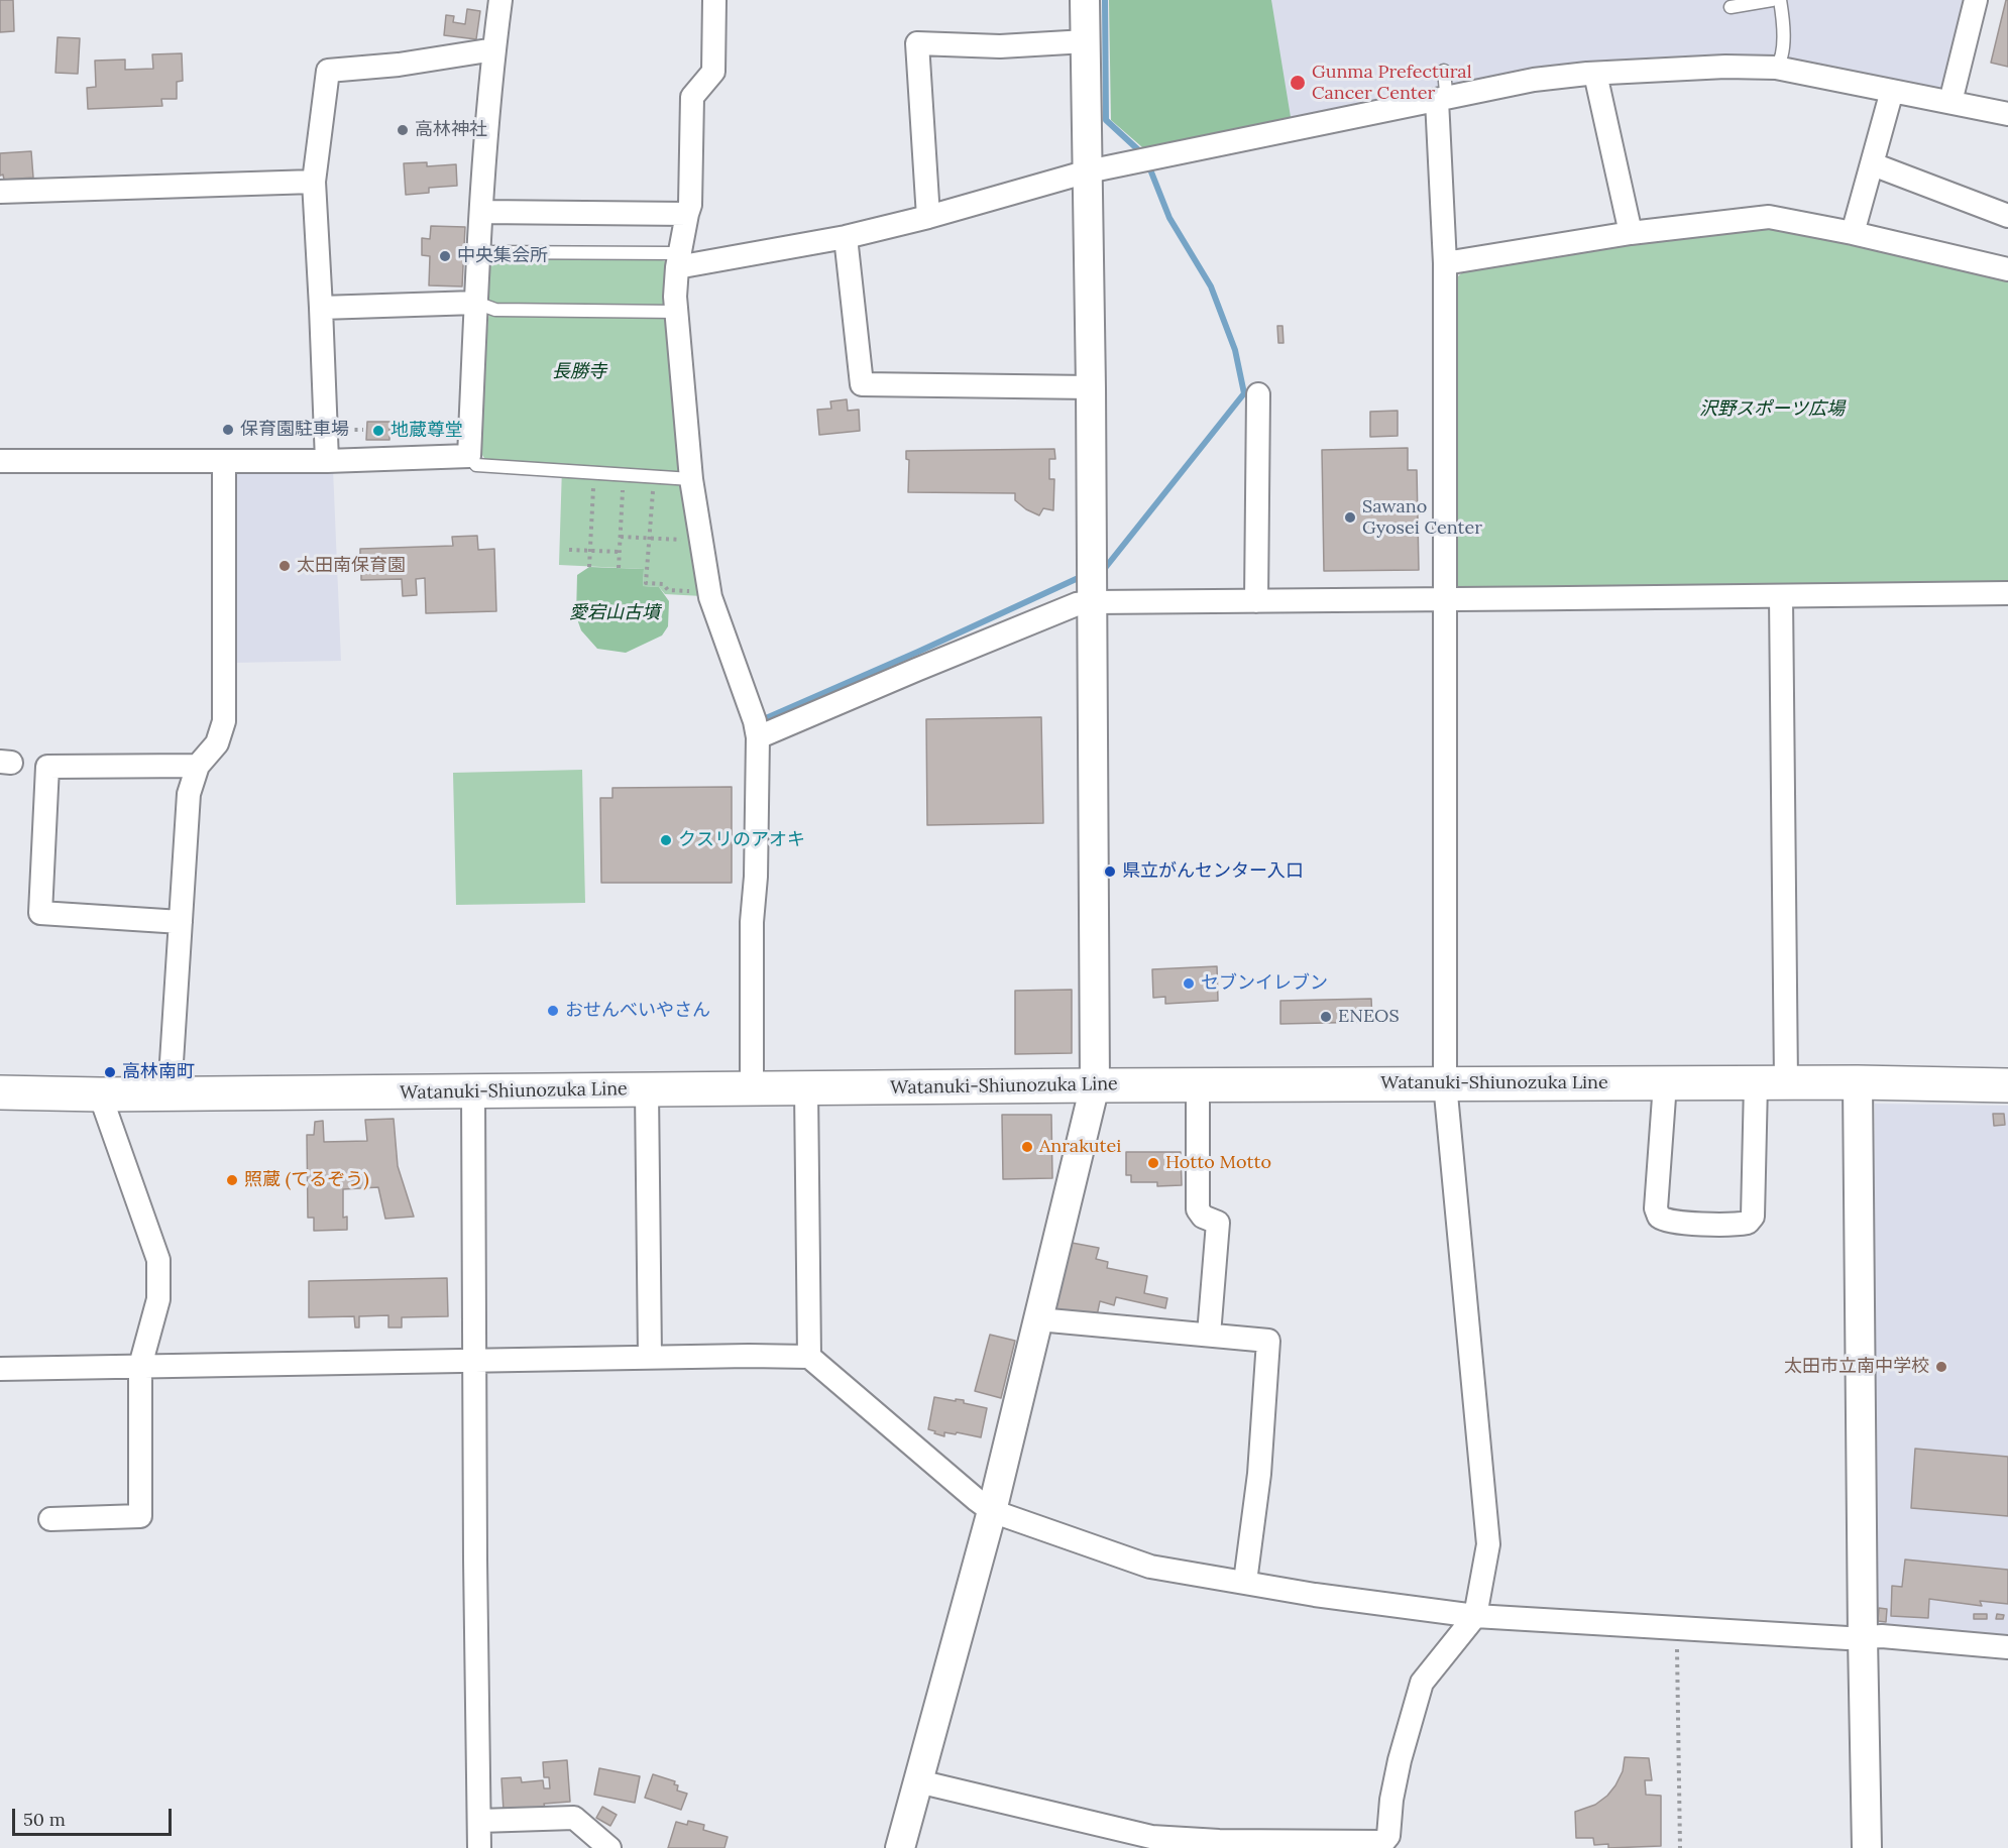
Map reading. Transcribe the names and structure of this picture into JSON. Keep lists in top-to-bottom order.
{
  "streets": {
    "main road": ["Watanuki-Shiunozuka Line"]
  },
  "parks": ["長勝寺", "沢野スポーツ広場", "愛宕山古墳"],
  "places": [
    "Gunma Prefectural Cancer Center",
    "高林神社",
    "中央集会所",
    "保育園駐車場",
    "地蔵尊堂",
    "Sawano Gyosei Center",
    "太田南保育園",
    "クスリのアオキ",
    "県立がんセンター入口",
    "セブンイレブン",
    "おせんべいやさん",
    "ENEOS",
    "高林南町",
    "Anrakutei",
    "Hotto Motto",
    "照蔵 (てるぞう)",
    "太田市立南中学校"
  ],
  "scale_bar": "50 m"
}
